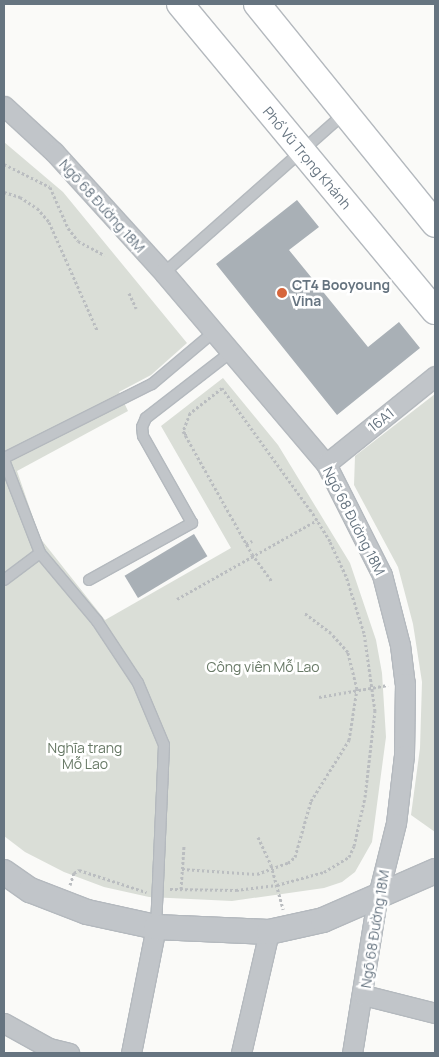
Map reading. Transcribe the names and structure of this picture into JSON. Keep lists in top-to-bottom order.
{
  "streets": {
    "main road": ["Phố Vũ Trọng Khánh"],
    "street": ["Ngõ 68 Đường 18M", "16A1"]
  },
  "crossings": [
    ["Ngõ 68 Đường 18M", "16A1"]
  ],
  "parks": ["Công viên Mỗ Lao", "Nghĩa trang Mỗ Lao"],
  "places": ["CT4 Booyoung Vina"]
}
